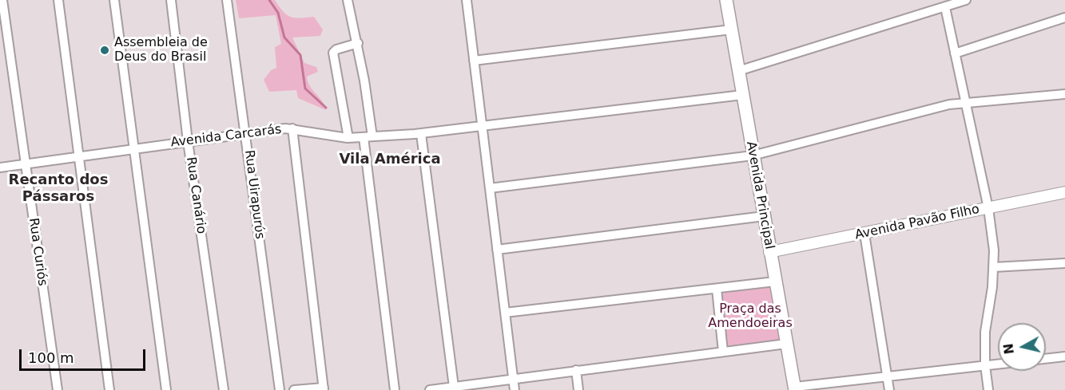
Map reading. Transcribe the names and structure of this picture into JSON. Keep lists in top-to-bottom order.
{
  "streets": {
    "main road": ["Avenida Principal"],
    "street": [
      "Avenida Carcarás",
      "Rua Uirapurύs",
      "Rua Canário",
      "Avenida Pavão Filho",
      "Rua Curiós"
    ]
  },
  "crossings": [
    ["Avenida Carcarás", "Rua Uirapurύs"],
    ["Avenida Carcarás", "Rua Canário"],
    ["Avenida Carcarás", "Avenida Principal"],
    ["Avenida Carcarás", "Rua Curiós"],
    ["Avenida Principal", "Avenida Pavão Filho"]
  ],
  "districts": ["Vila América", "Recanto dos Pássaros"],
  "parks": ["Praça das Amendoeiras"],
  "places": ["Assembleia de Deus do Brasil"],
  "scale_bar": "100 m",
  "north": "left"
}
